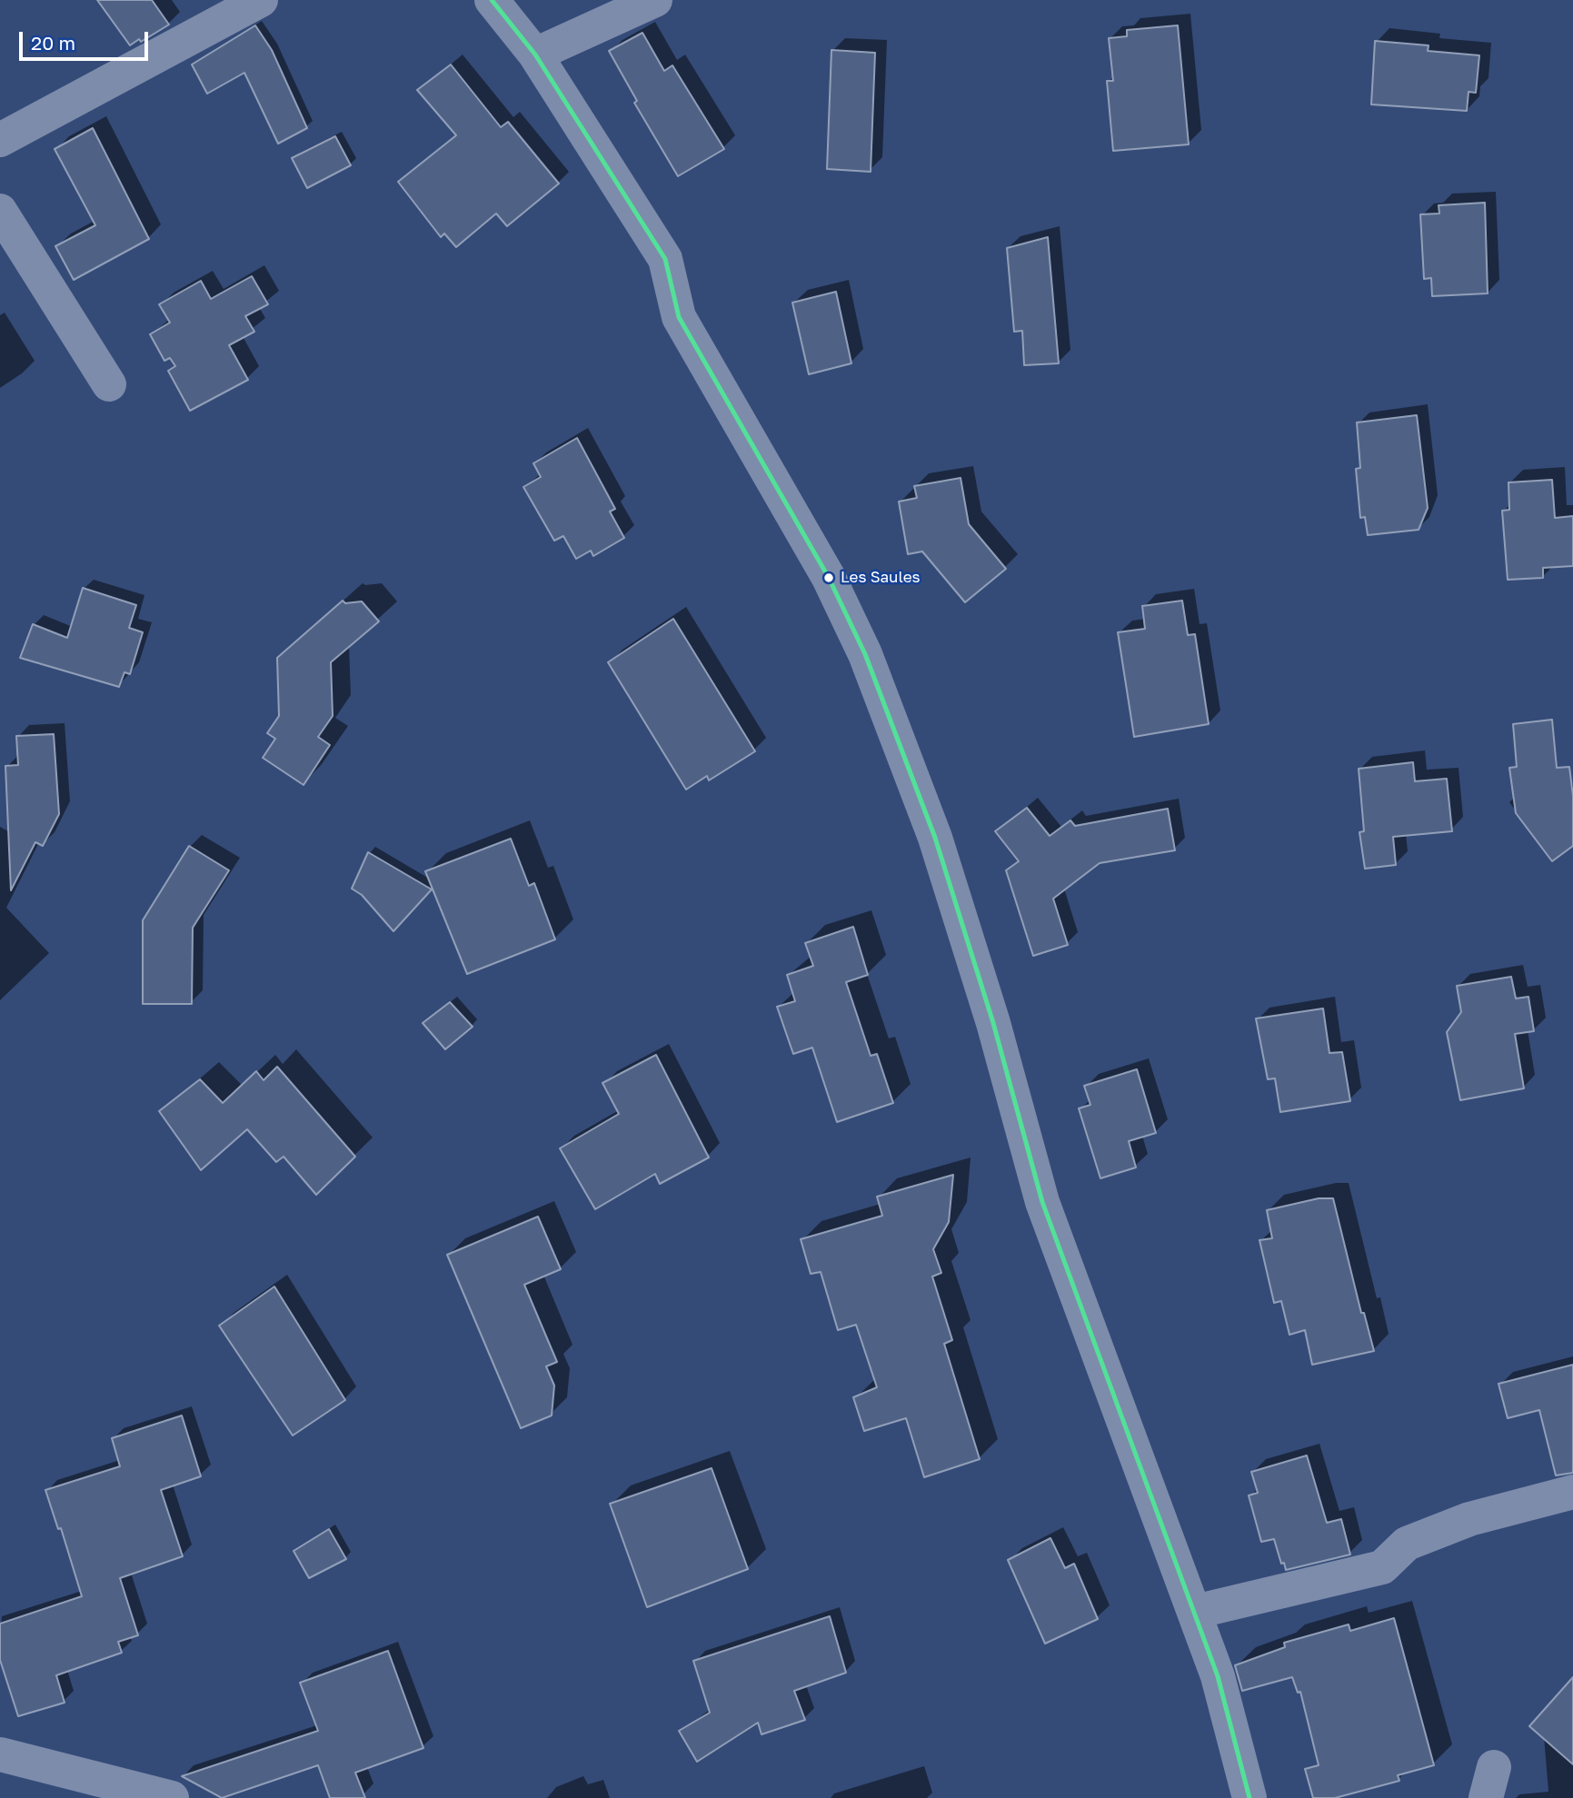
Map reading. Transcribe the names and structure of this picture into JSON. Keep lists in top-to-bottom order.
{
  "places": ["Les Saules"],
  "scale_bar": "20 m"
}
